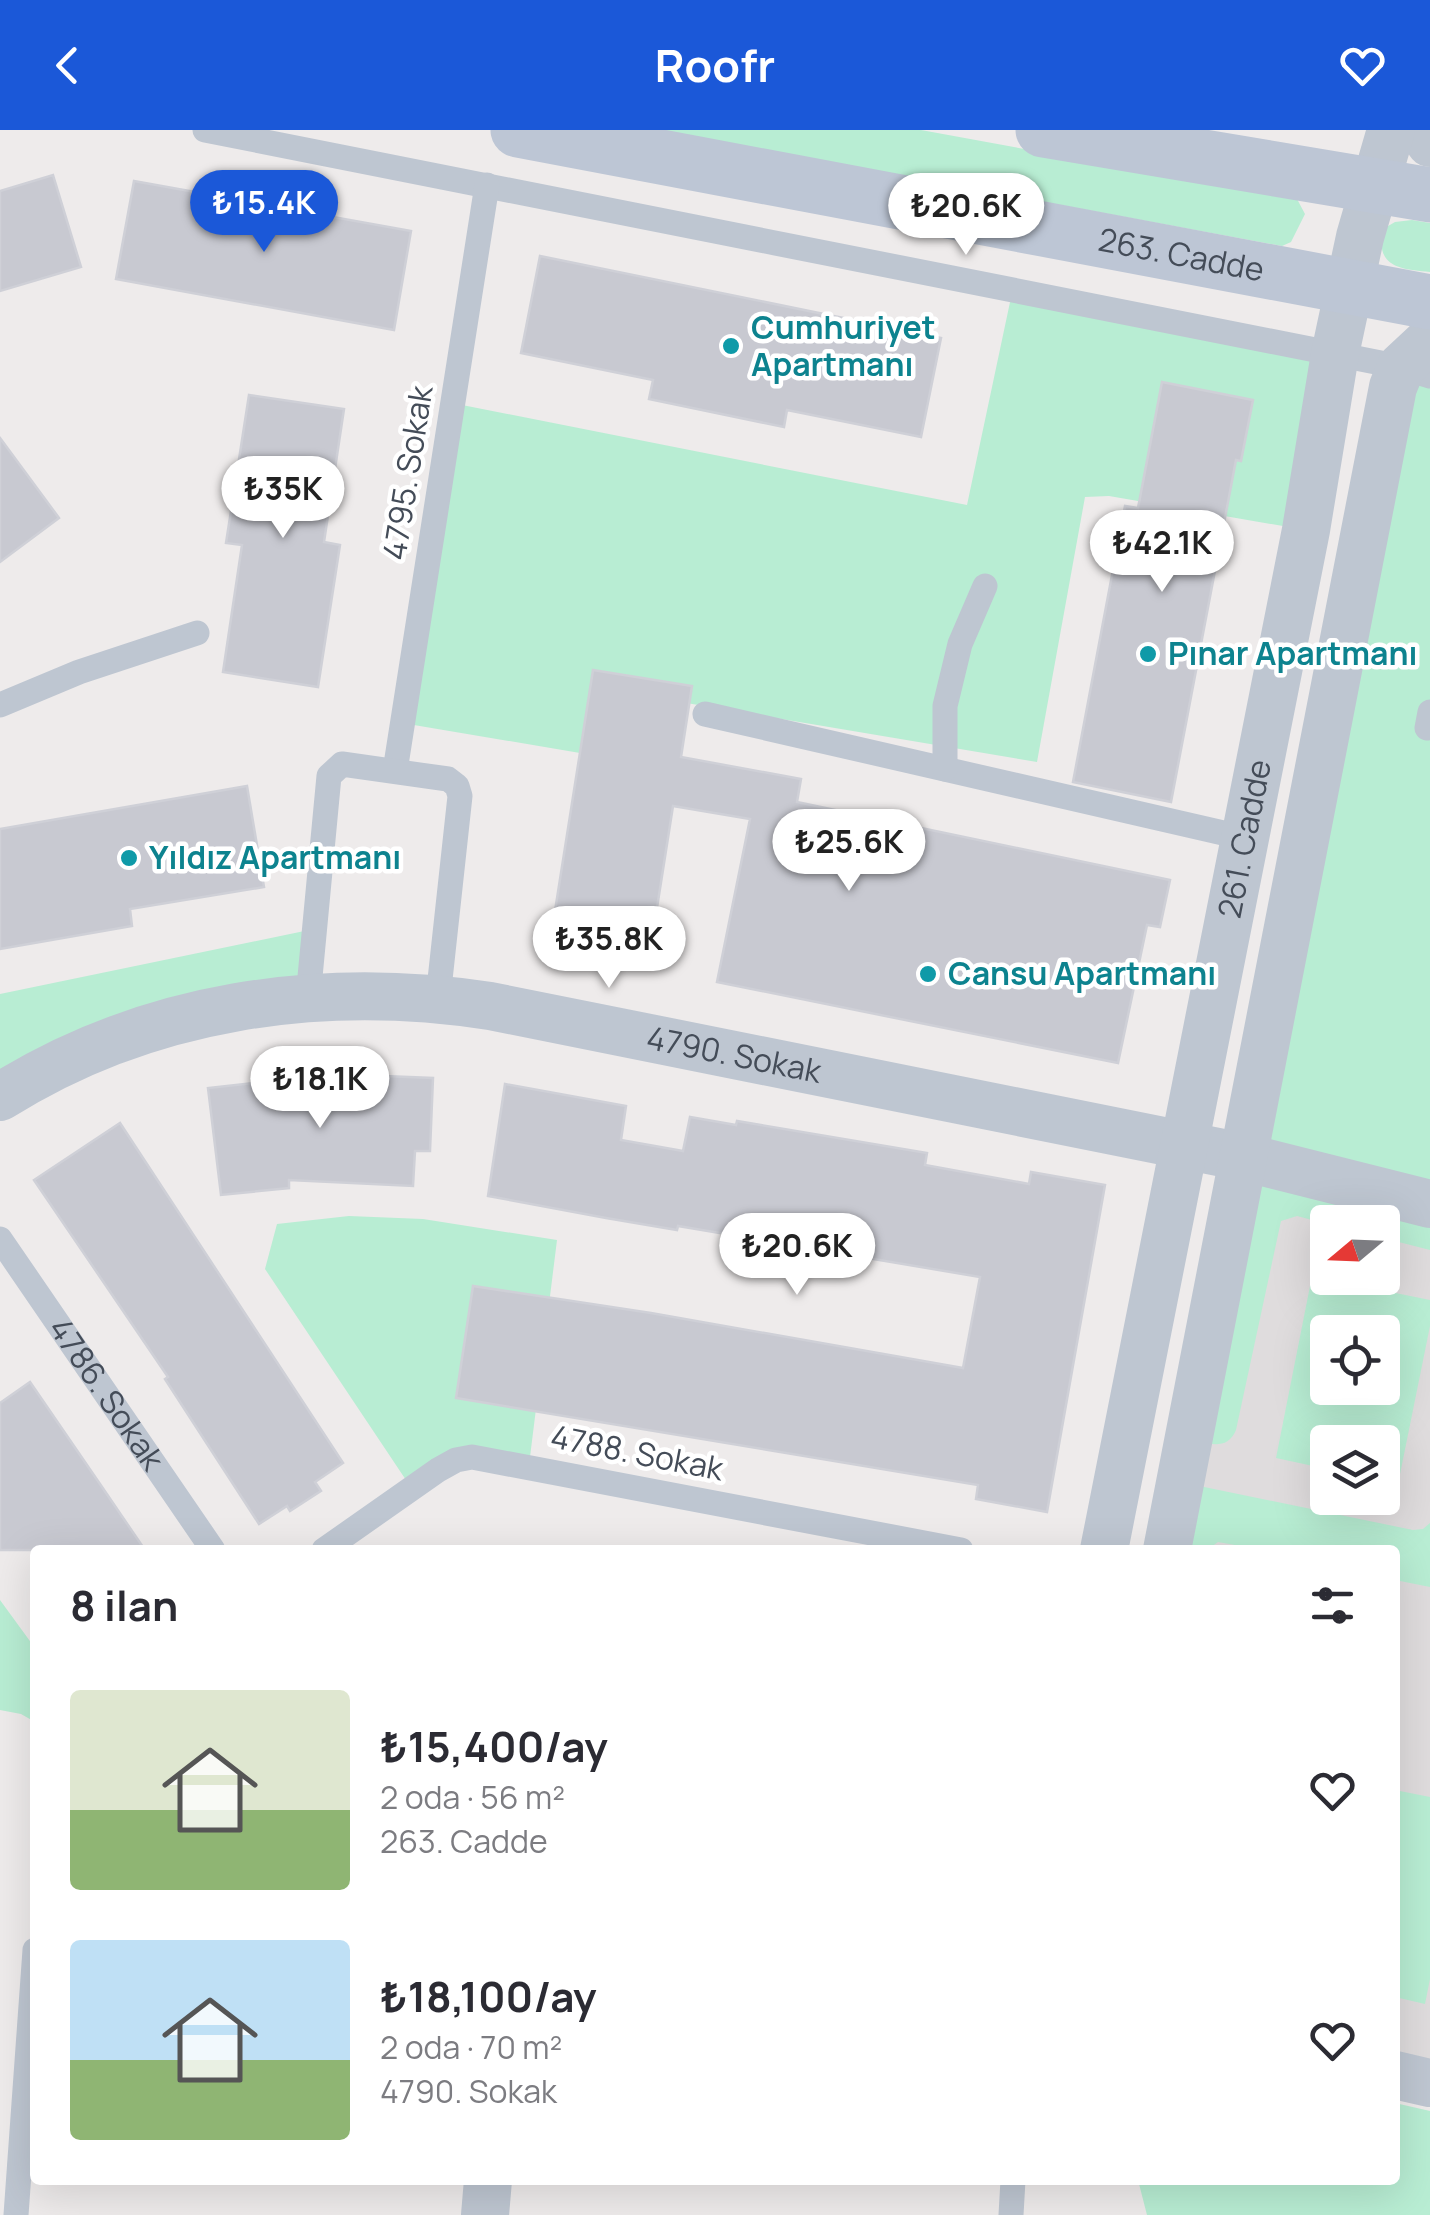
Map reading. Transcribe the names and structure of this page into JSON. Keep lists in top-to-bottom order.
{
  "streets": {
    "main road": ["263. Cadde"],
    "street": ["261. Cadde", "4790. Sokak"],
    "lane": ["4795. Sokak", "4786. Sokak", "4788. Sokak"]
  },
  "crossings": [
    ["263. Cadde", "261. Cadde"],
    ["261. Cadde", "4790. Sokak"]
  ],
  "places": [
    "Cumhuriyet Apartmanı",
    "Pınar Apartmanı",
    "Yıldız Apartmanı",
    "Cansu Apartmanı"
  ],
  "north": "left",
  "page": {
    "header": "Roofr",
    "price": [
      "₺15.4K",
      "₺20.6K",
      "₺35K",
      "₺42.1K",
      "₺25.6K",
      "₺35.8K",
      "₺18.1K",
      "₺20.6K"
    ],
    "heading": "8 ilan",
    "list": [
      {
        "name": "₺15,400/ay",
        "note": "2 oda · 56 m² · 263. Cadde"
      },
      {
        "name": "₺18,100/ay",
        "note": "2 oda · 70 m² · 4790. Sokak"
      }
    ]
  }
}
